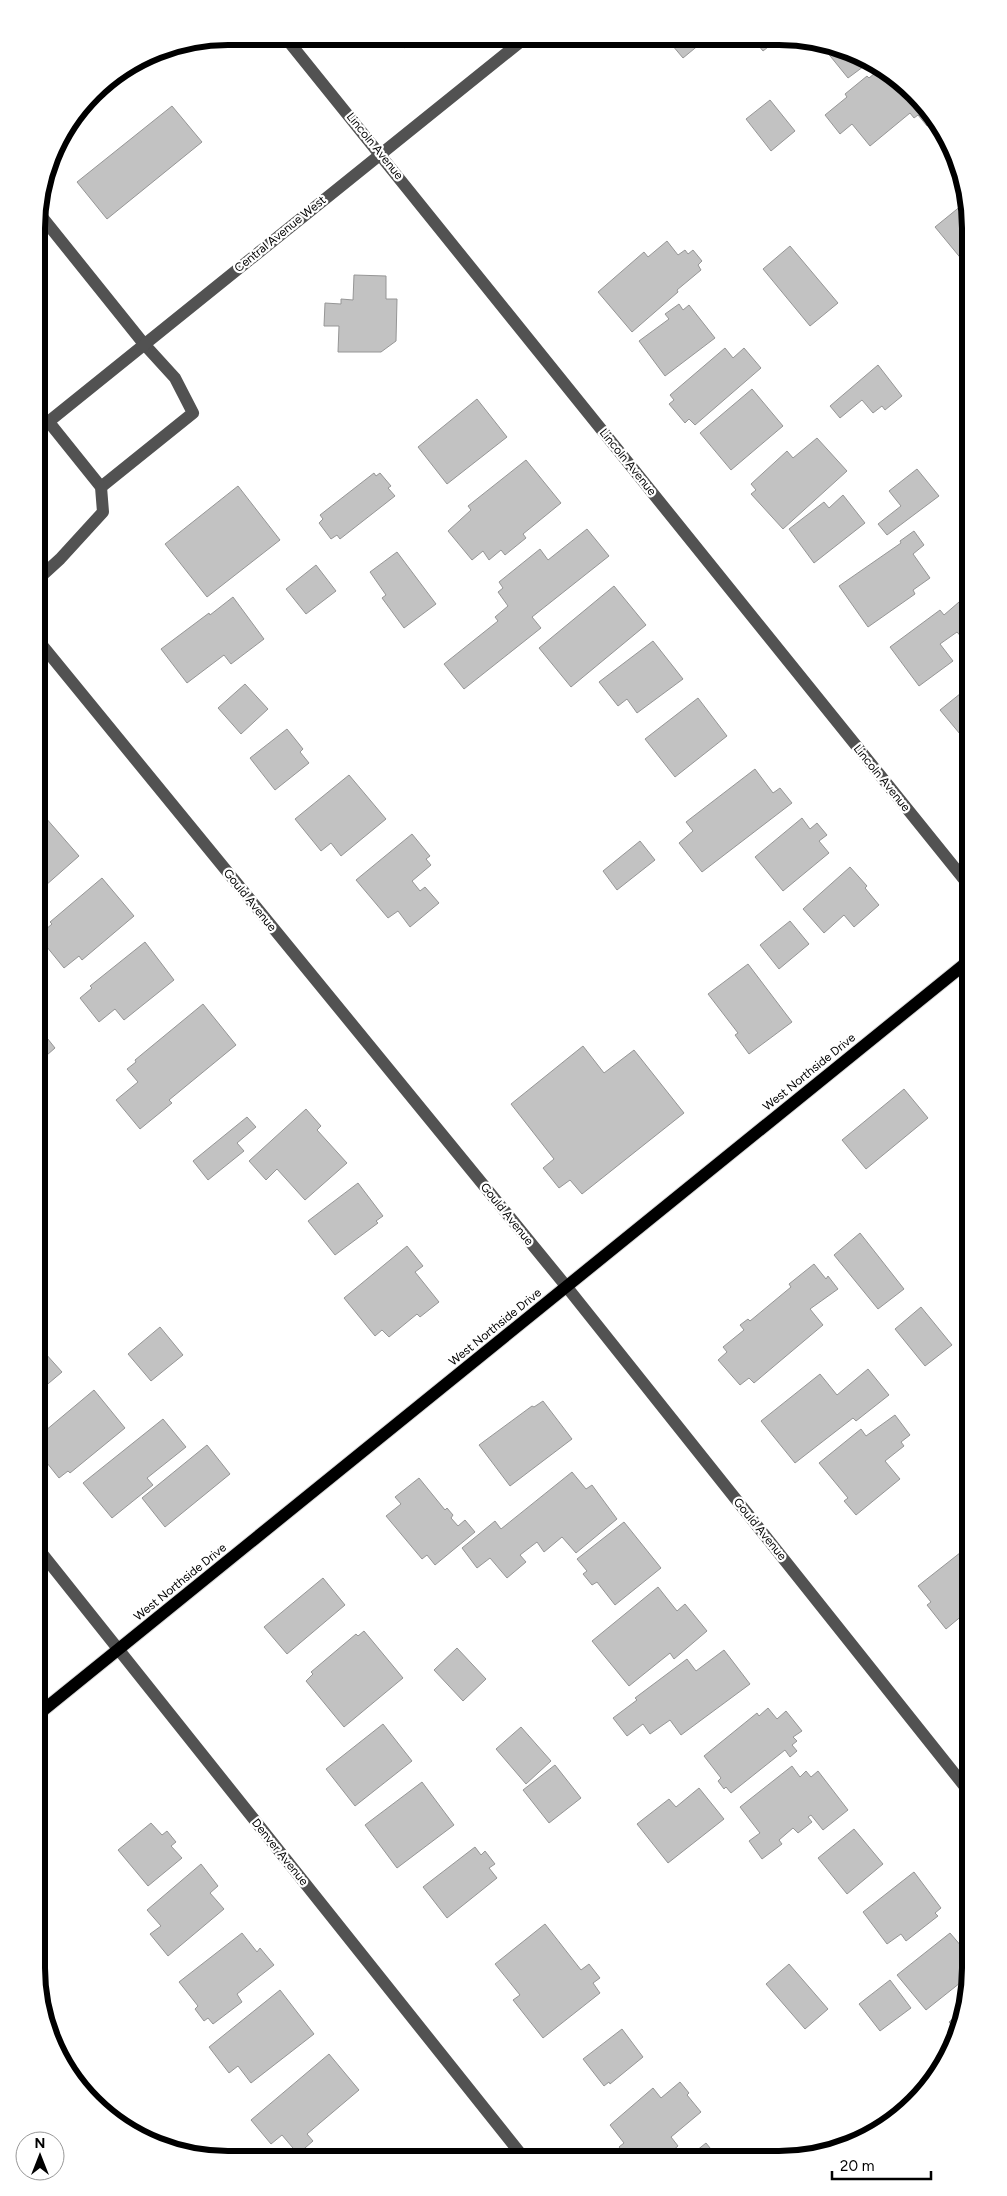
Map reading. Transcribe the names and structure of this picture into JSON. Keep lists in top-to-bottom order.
{
  "streets": {
    "main road": ["West Northside Drive"],
    "street": [
      "Lincoln Avenue",
      "Central Avenue West",
      "Gould Avenue",
      "Denver Avenue"
    ]
  },
  "crossings": [
    ["Lincoln Avenue", "Central Avenue West"],
    ["Gould Avenue", "West Northside Drive"],
    ["West Northside Drive", "Denver Avenue"]
  ],
  "scale_bar": "20 m",
  "north": "top"
}
